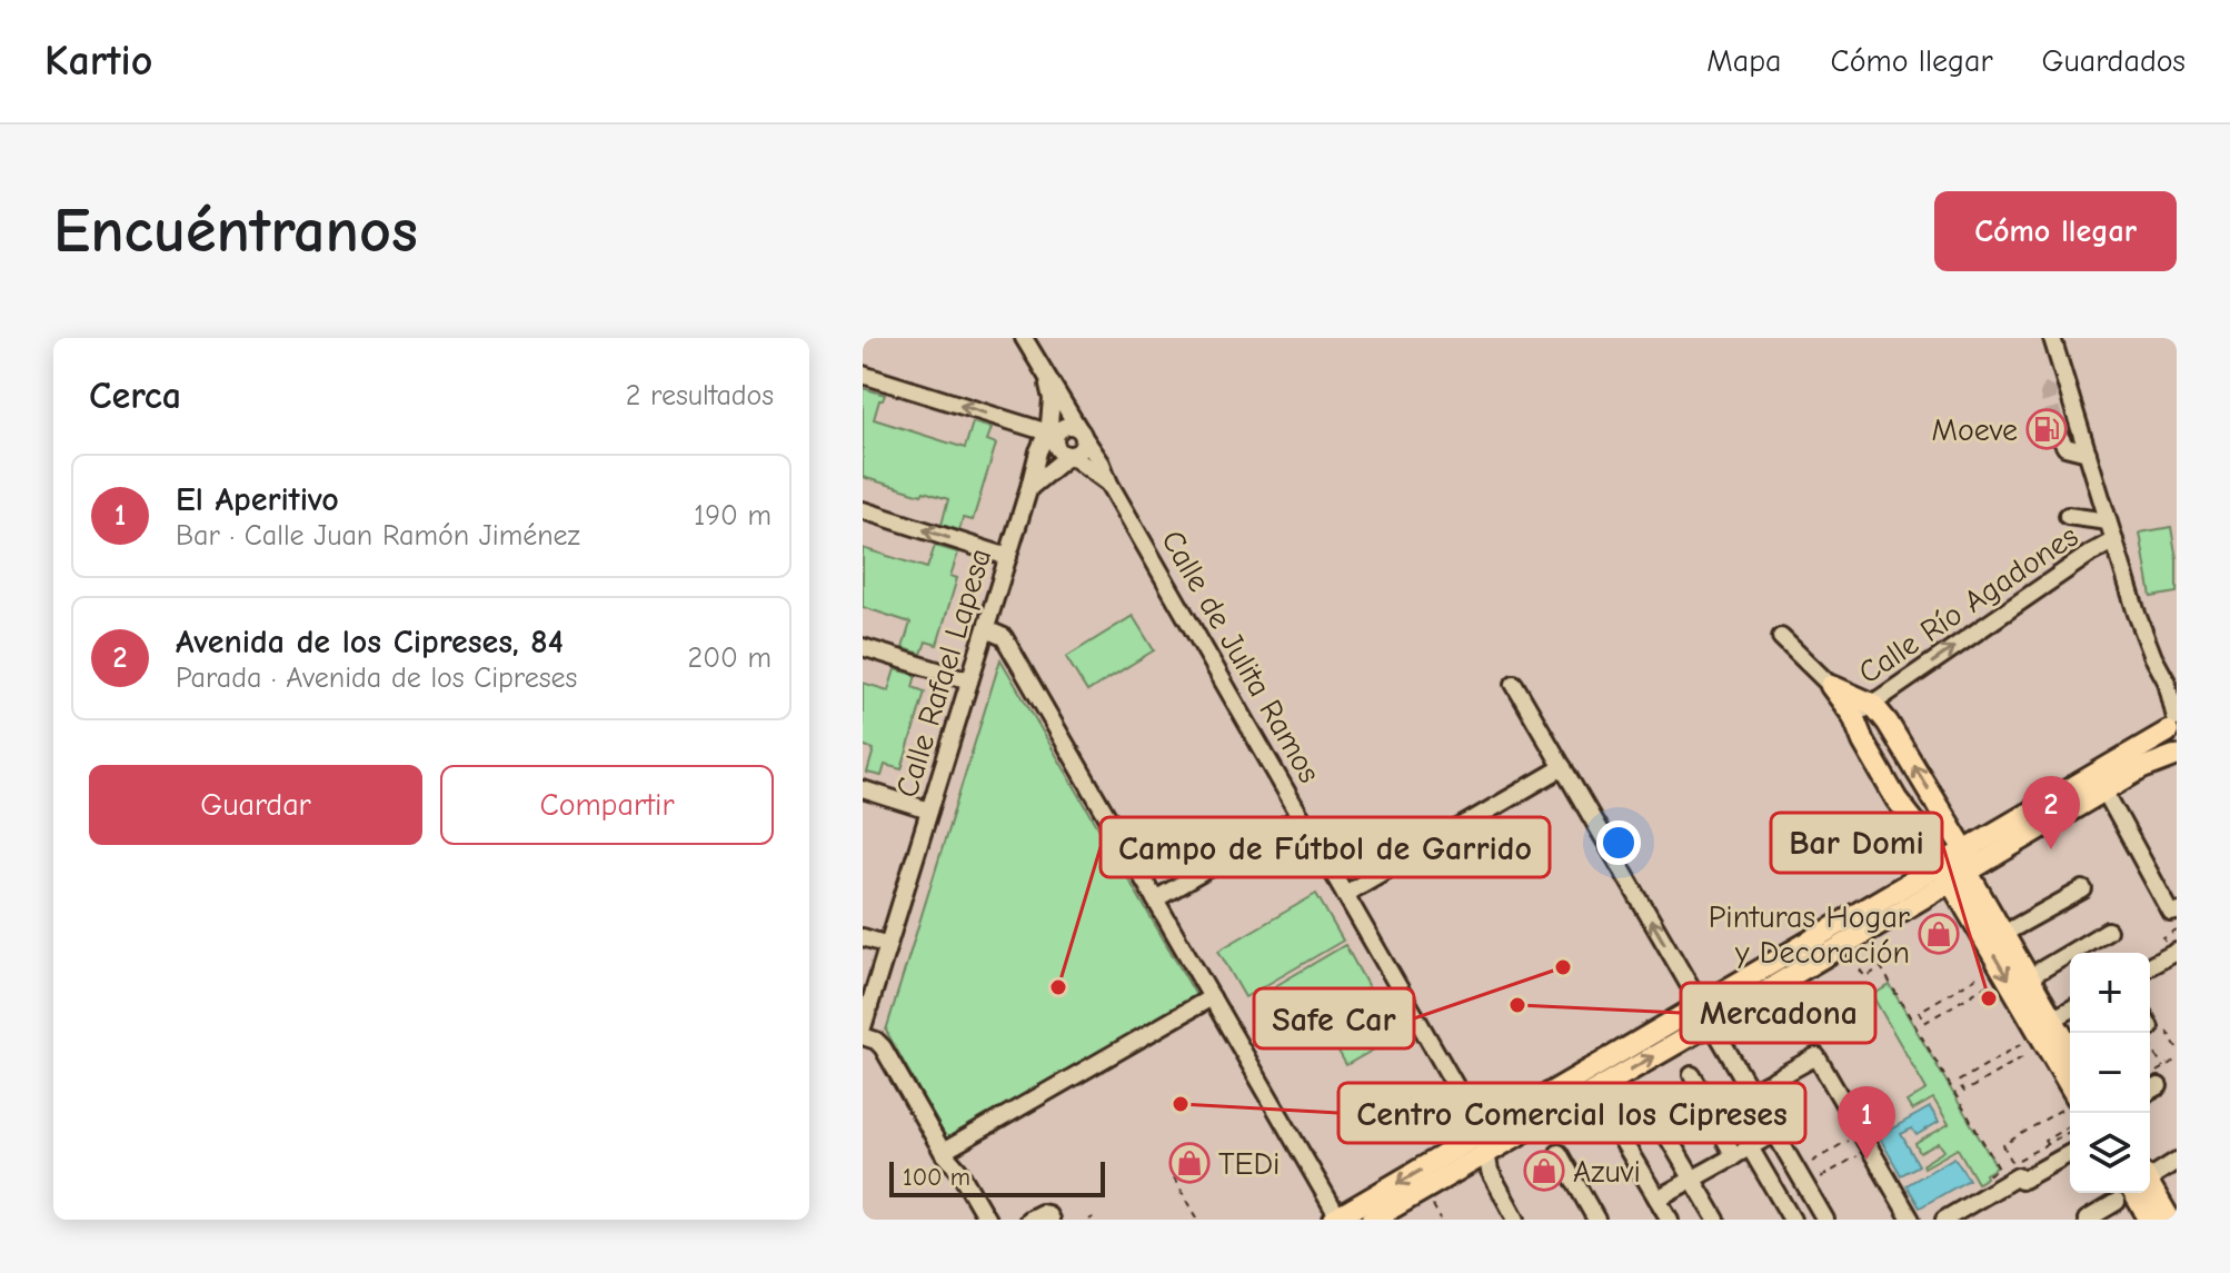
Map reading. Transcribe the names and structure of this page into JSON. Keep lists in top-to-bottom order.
{
  "streets": {
    "street": ["Calle Río Agadones", "Calle de Julita Ramos", "Calle Rafael Lapesa"]
  },
  "crossings": [
    ["Calle de Julita Ramos", "Calle Rafael Lapesa"]
  ],
  "one_way": ["Calle Río Agadones"],
  "places": {
    "fuel station": ["Moeve"],
    "shop": ["Pinturas Hogar y Decoración", "TEDi", "Azuvi"],
    "other": [
      "Safe Car",
      "Campo de Fútbol de Garrido",
      "Bar Domi",
      "Mercadona",
      "Centro Comercial los Cipreses"
    ]
  },
  "scale_bar": "100 m",
  "page": {
    "header": "Kartio",
    "nav": ["Mapa", "Cómo llegar", "Guardados"],
    "buttons": [
      "Cómo llegar",
      ["Guardar", "Compartir"]
    ],
    "title": "Encuéntranos",
    "heading": ["Cerca", "2 resultados"],
    "list": [
      {
        "mark": "1",
        "name": "El Aperitivo",
        "note": "Bar · Calle Juan Ramón Jiménez",
        "value": "190 m"
      },
      {
        "mark": "2",
        "name": "Avenida de los Cipreses, 84",
        "note": "Parada · Avenida de los Cipreses",
        "value": "200 m"
      }
    ],
    "pins": ["2", "1"],
    "map_buttons": ["+", "−"],
    "scale": "100 m"
  }
}
